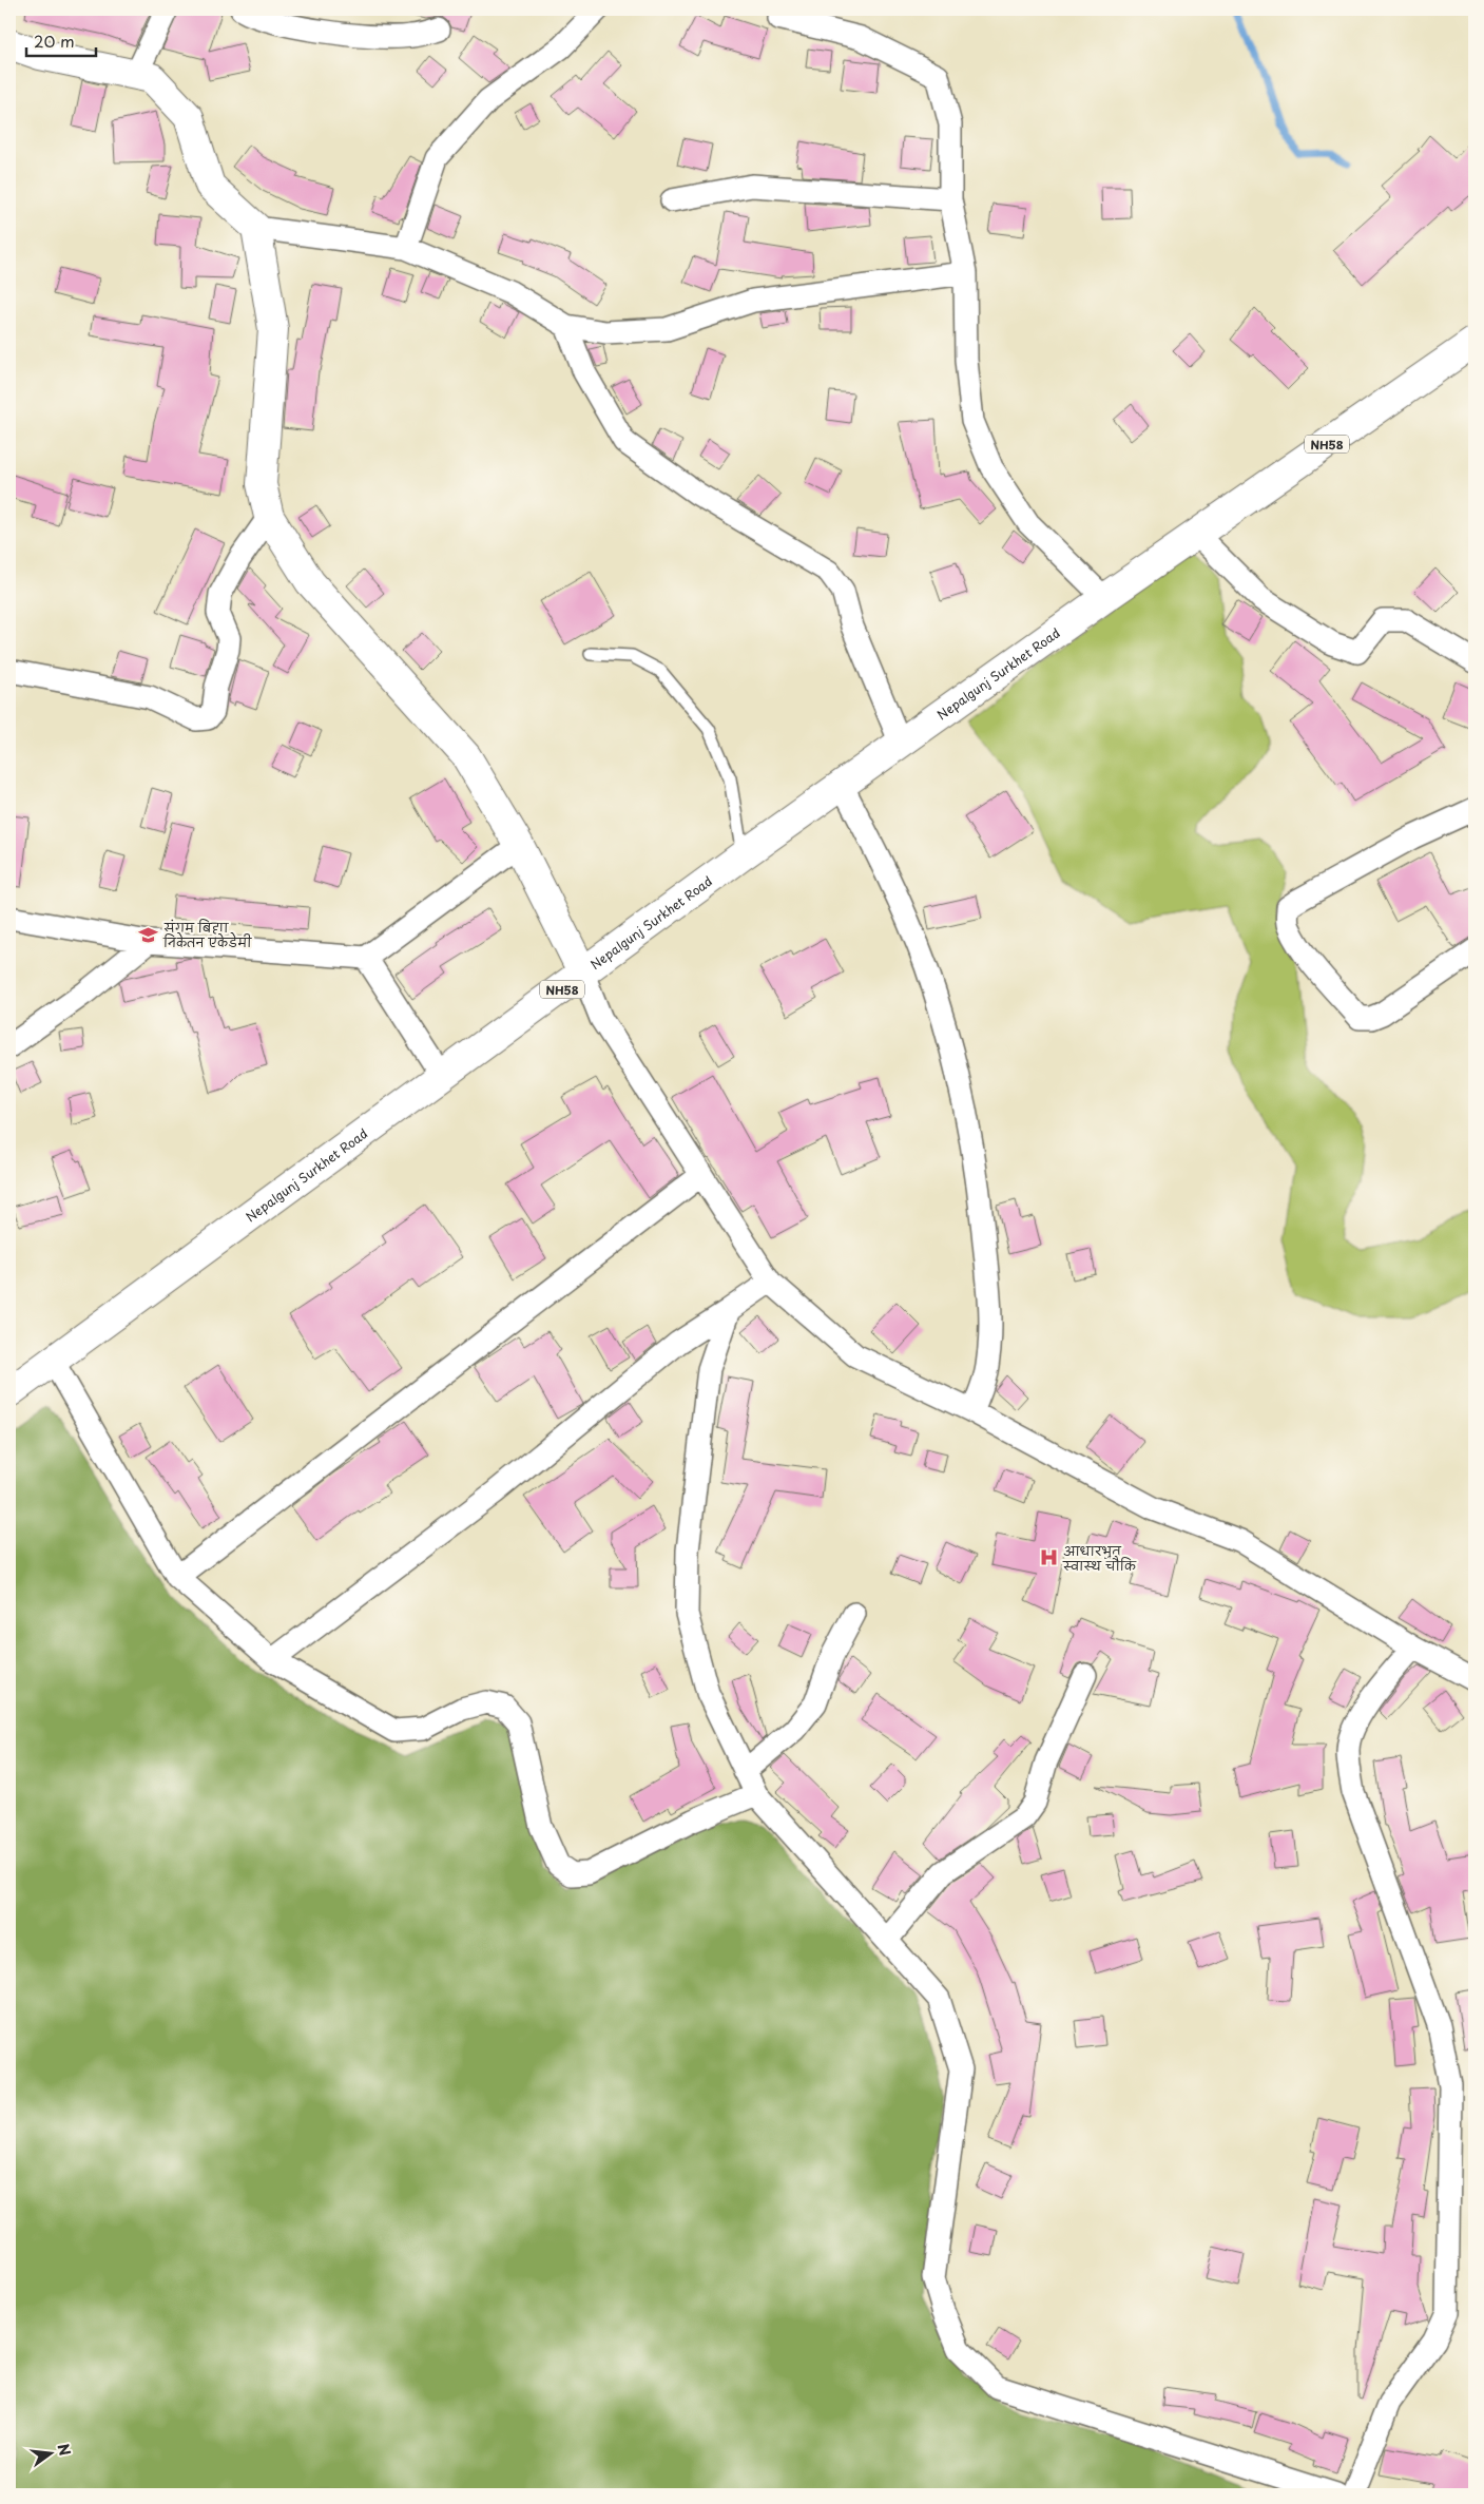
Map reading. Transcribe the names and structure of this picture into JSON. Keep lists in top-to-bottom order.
{
  "streets": {
    "main road": ["NH58", "Nepalgunj Surkhet Road"]
  },
  "crossings": [
    ["NH58", "Nepalgunj Surkhet Road"]
  ],
  "places": {
    "school or university": ["संगम बिद्या निकेतन एकेडेमी"],
    "hospital": ["आधारभुत स्वास्थ चौकि"]
  },
  "scale_bar": "20 m",
  "north": "right"
}
